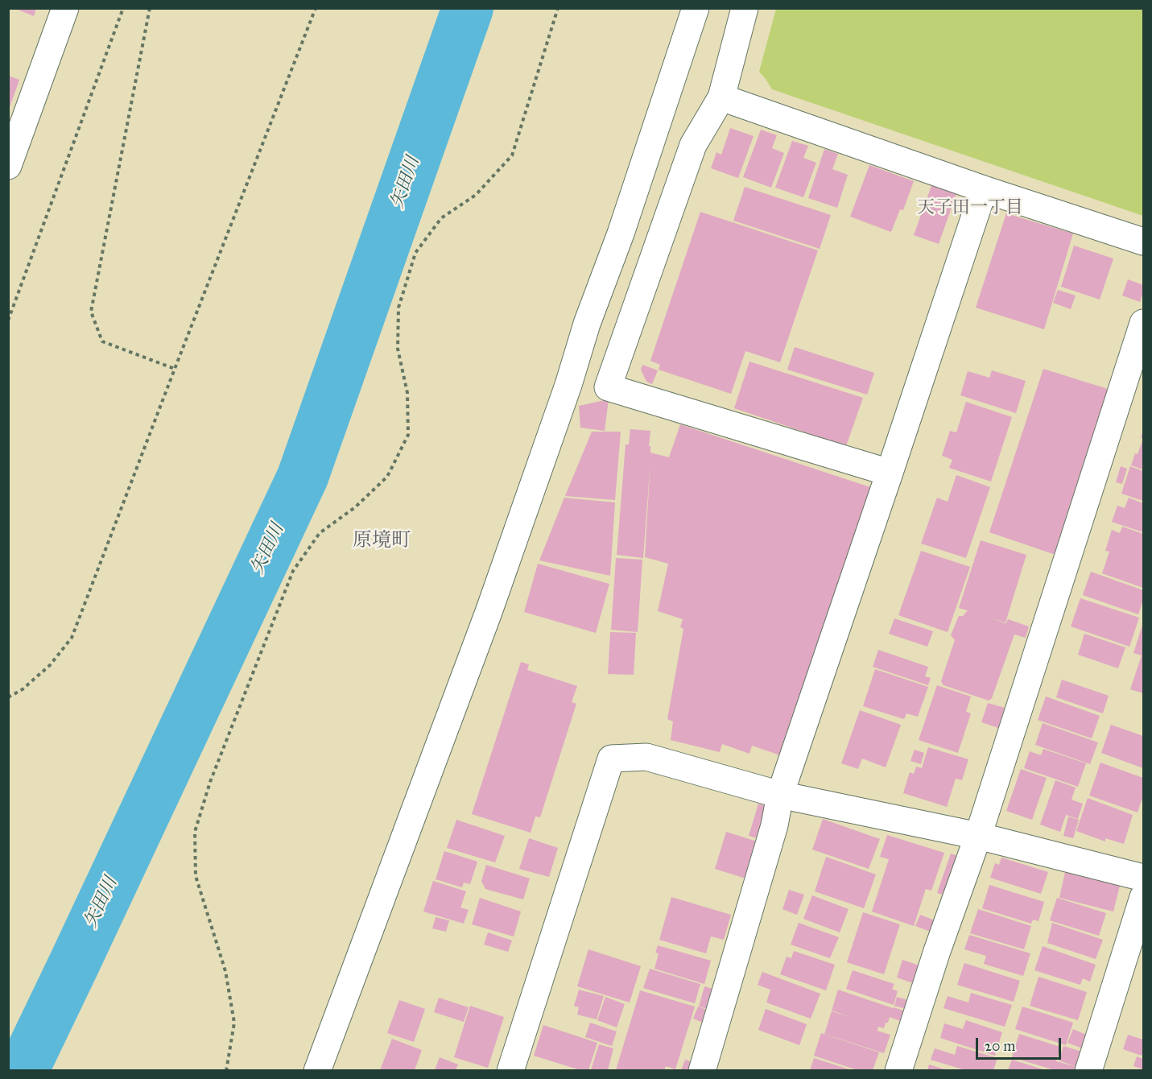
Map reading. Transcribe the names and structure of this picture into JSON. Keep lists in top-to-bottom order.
{
  "districts": ["天子田一丁目", "原境町"],
  "water": ["矢田川"],
  "scale_bar": "20 m"
}
